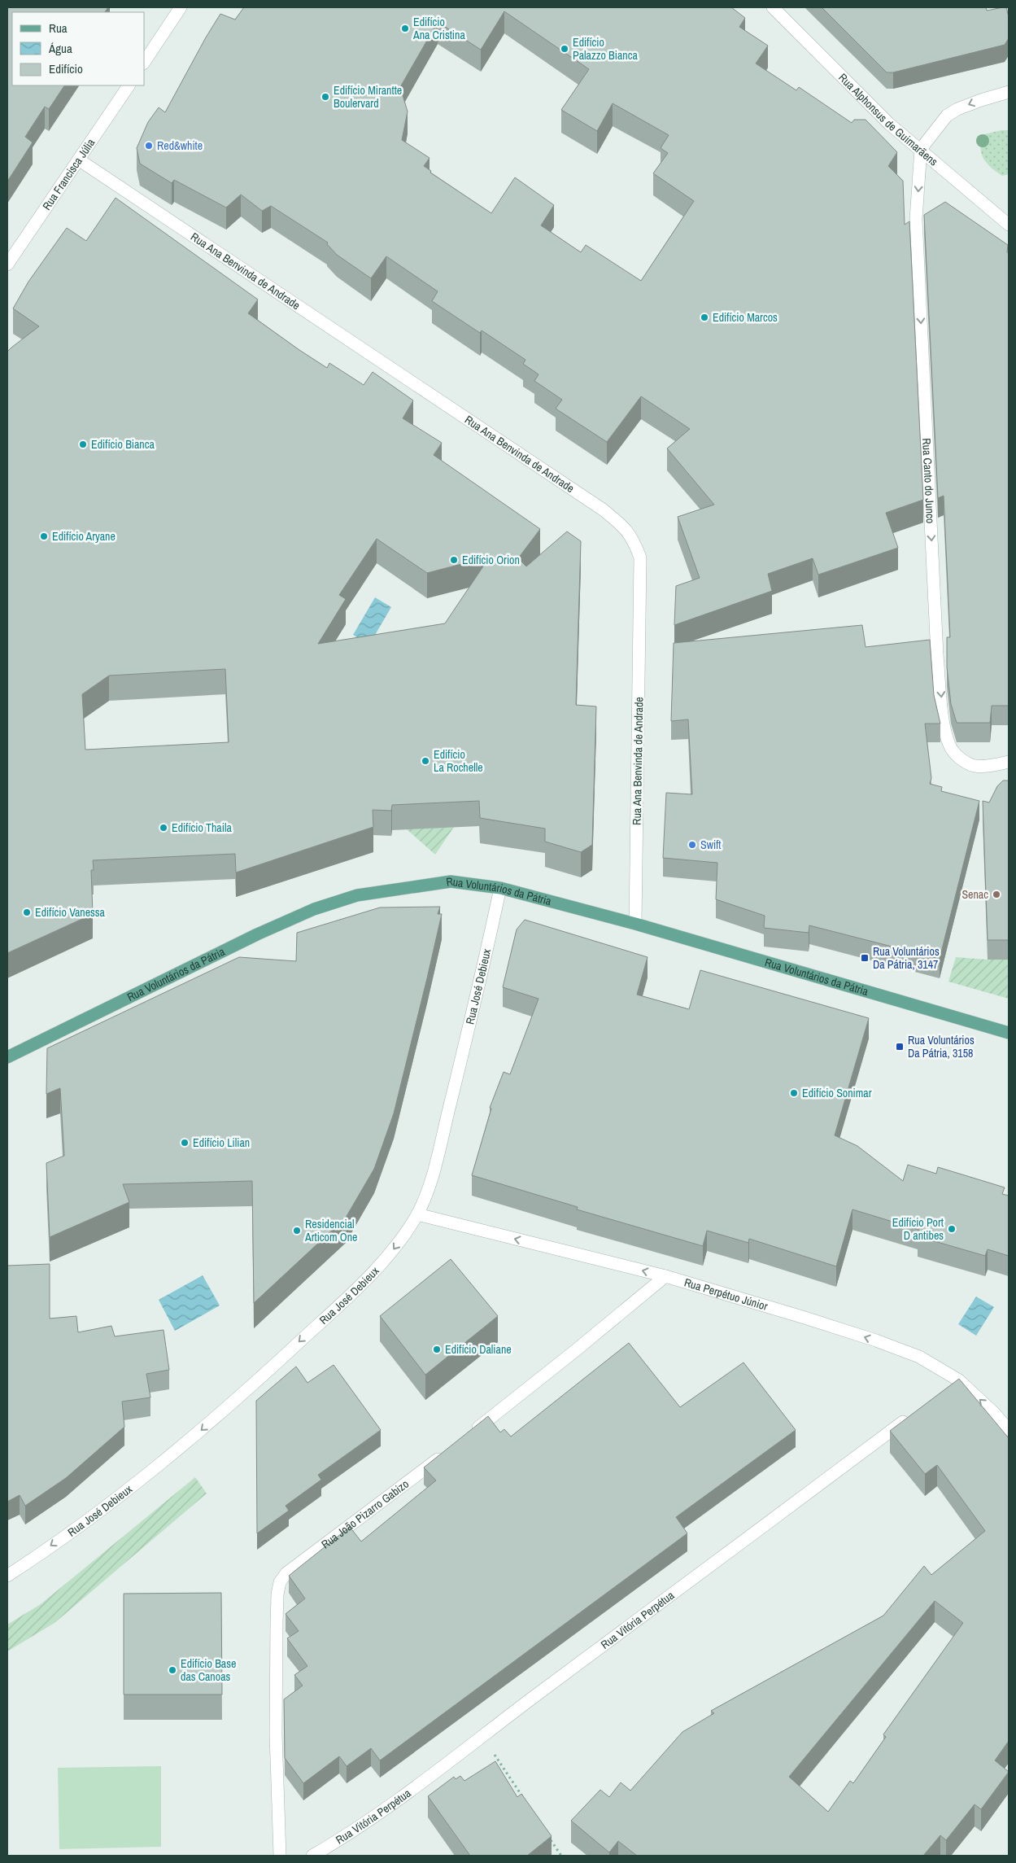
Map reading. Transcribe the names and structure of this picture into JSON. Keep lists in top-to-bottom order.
{
  "streets": {
    "main road": ["Rua Voluntários da Pátria"],
    "street": [
      "Rua Alphonsus de Guimarãens",
      "Rua Francisca Júlia",
      "Rua Ana Benvinda de Andrade",
      "Rua Canto do Junco",
      "Rua José Debieux",
      "Rua Perpétuo Júnior",
      "Rua João Pizarro Gabizo",
      "Rua Vitória Perpétua"
    ]
  },
  "crossings": [
    ["Rua Alphonsus de Guimarãens", "Rua Canto do Junco"],
    ["Rua Francisca Júlia", "Rua Ana Benvinda de Andrade"],
    ["Rua Ana Benvinda de Andrade", "Rua Voluntários da Pátria"],
    ["Rua Voluntários da Pátria", "Rua José Debieux"],
    ["Rua José Debieux", "Rua Perpétuo Júnior"]
  ],
  "one_way": ["Rua Canto do Junco", "Rua José Debieux", "Rua Perpétuo Júnior"],
  "places": {
    "other": [
      "Edifício Ana Cristina",
      "Edifício Palazzo Bianca",
      "Edifício Mirantte Boulervard",
      "Red&white",
      "Edifício Marcos",
      "Edifício Bianca",
      "Edifício Aryane",
      "Edifício Orion",
      "Edifício La Rochelle",
      "Edifício Thaila",
      "Swift",
      "Senac",
      "Edifício Vanessa",
      "Edifício Sonimar",
      "Edifício Lilian",
      "Edifício Port D antibes",
      "Residencial Articom One",
      "Edifício Daliane",
      "Edifício Base das Canoas"
    ],
    "transit": ["Rua Voluntários Da Pátria, 3147", "Rua Voluntários Da Pátria, 3158"]
  },
  "legend": ["Rua", "Água", "Edifício"]
}
